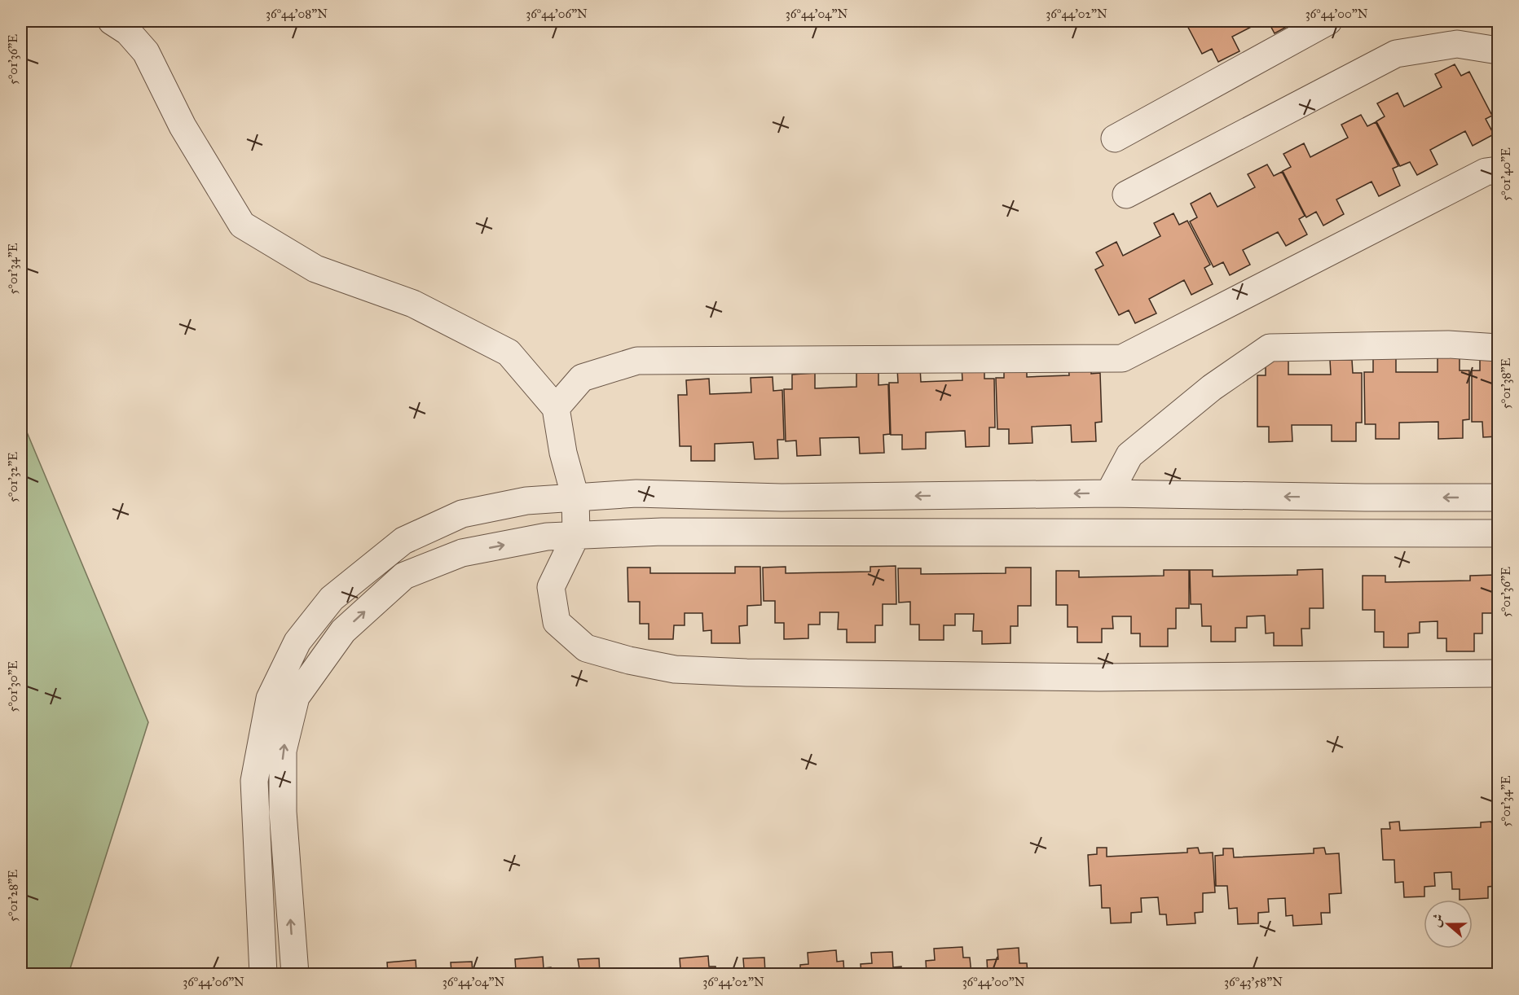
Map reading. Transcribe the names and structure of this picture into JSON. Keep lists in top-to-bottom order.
{
  "north": "left",
  "coordinates": [
    "36°44'08\"N",
    "36°44'06\"N",
    "36°44'04\"N",
    "36°44'02\"N",
    "36°44'00\"N",
    "5°01'36\"E",
    "5°01'40\"E",
    "5°01'34\"E",
    "5°01'38\"E",
    "5°01'32\"E",
    "5°01'30\"E",
    "5°01'28\"E",
    "36°43'58\"N"
  ]
}
